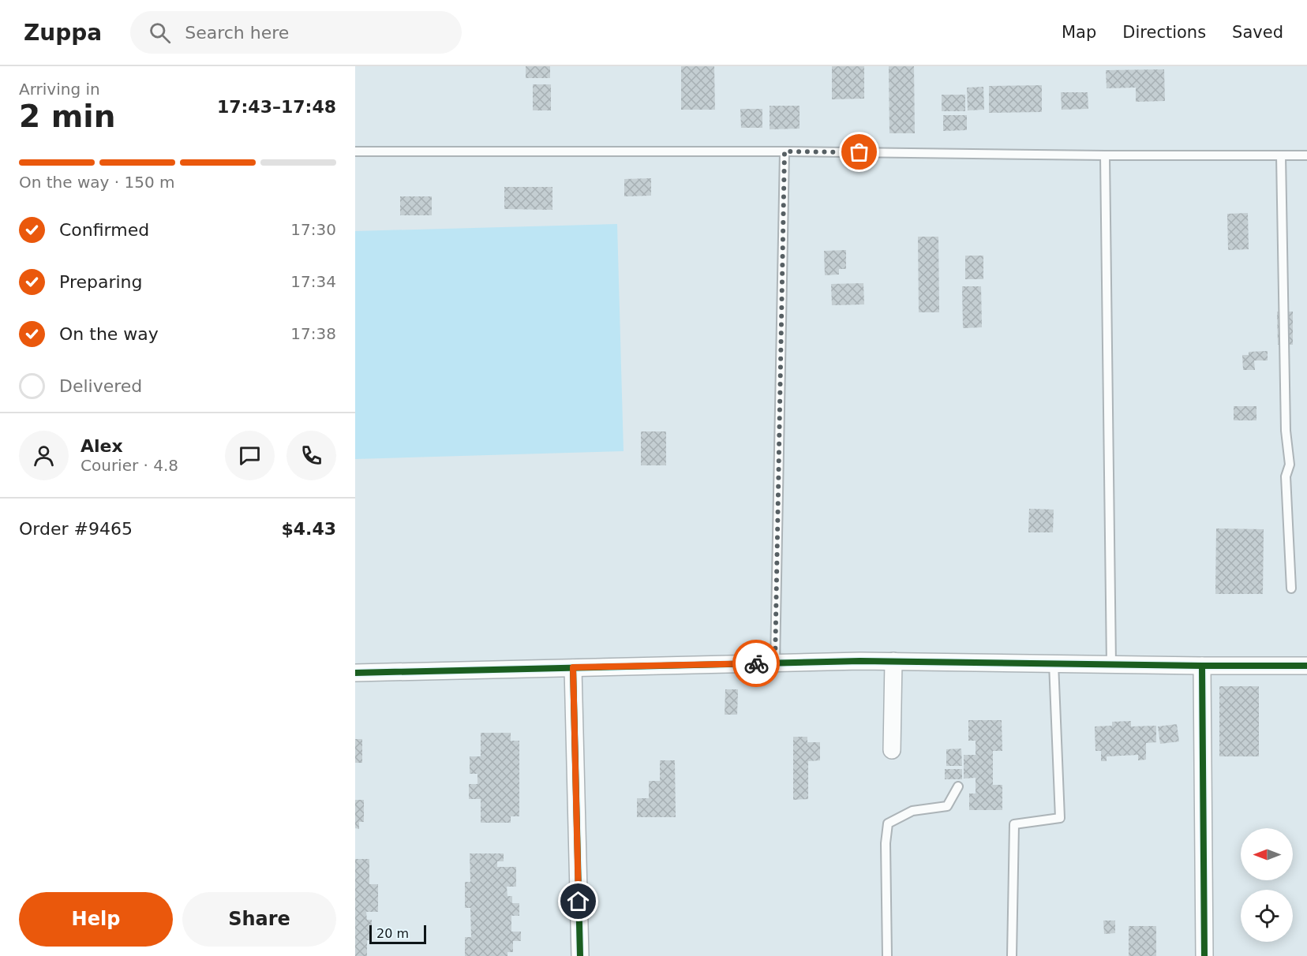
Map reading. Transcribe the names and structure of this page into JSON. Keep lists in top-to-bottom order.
{
  "scale_bar": "20 m",
  "north": "left",
  "page": {
    "header": "Zuppa",
    "search": "Search here",
    "nav": ["Map", "Directions", "Saved"],
    "heading": ["2 min", "Arriving in", "17:43–17:48"],
    "panel": [
      "Alex",
      "Courier · 4.8",
      "Order #9465",
      "$4.43"
    ],
    "bar": "On the way · 150 m",
    "list": [
      ["Confirmed", "17:30"],
      ["Preparing", "17:34"],
      ["On the way", "17:38"],
      "Delivered"
    ],
    "buttons": ["Help", "Share"],
    "scale": "20 m"
  }
}
